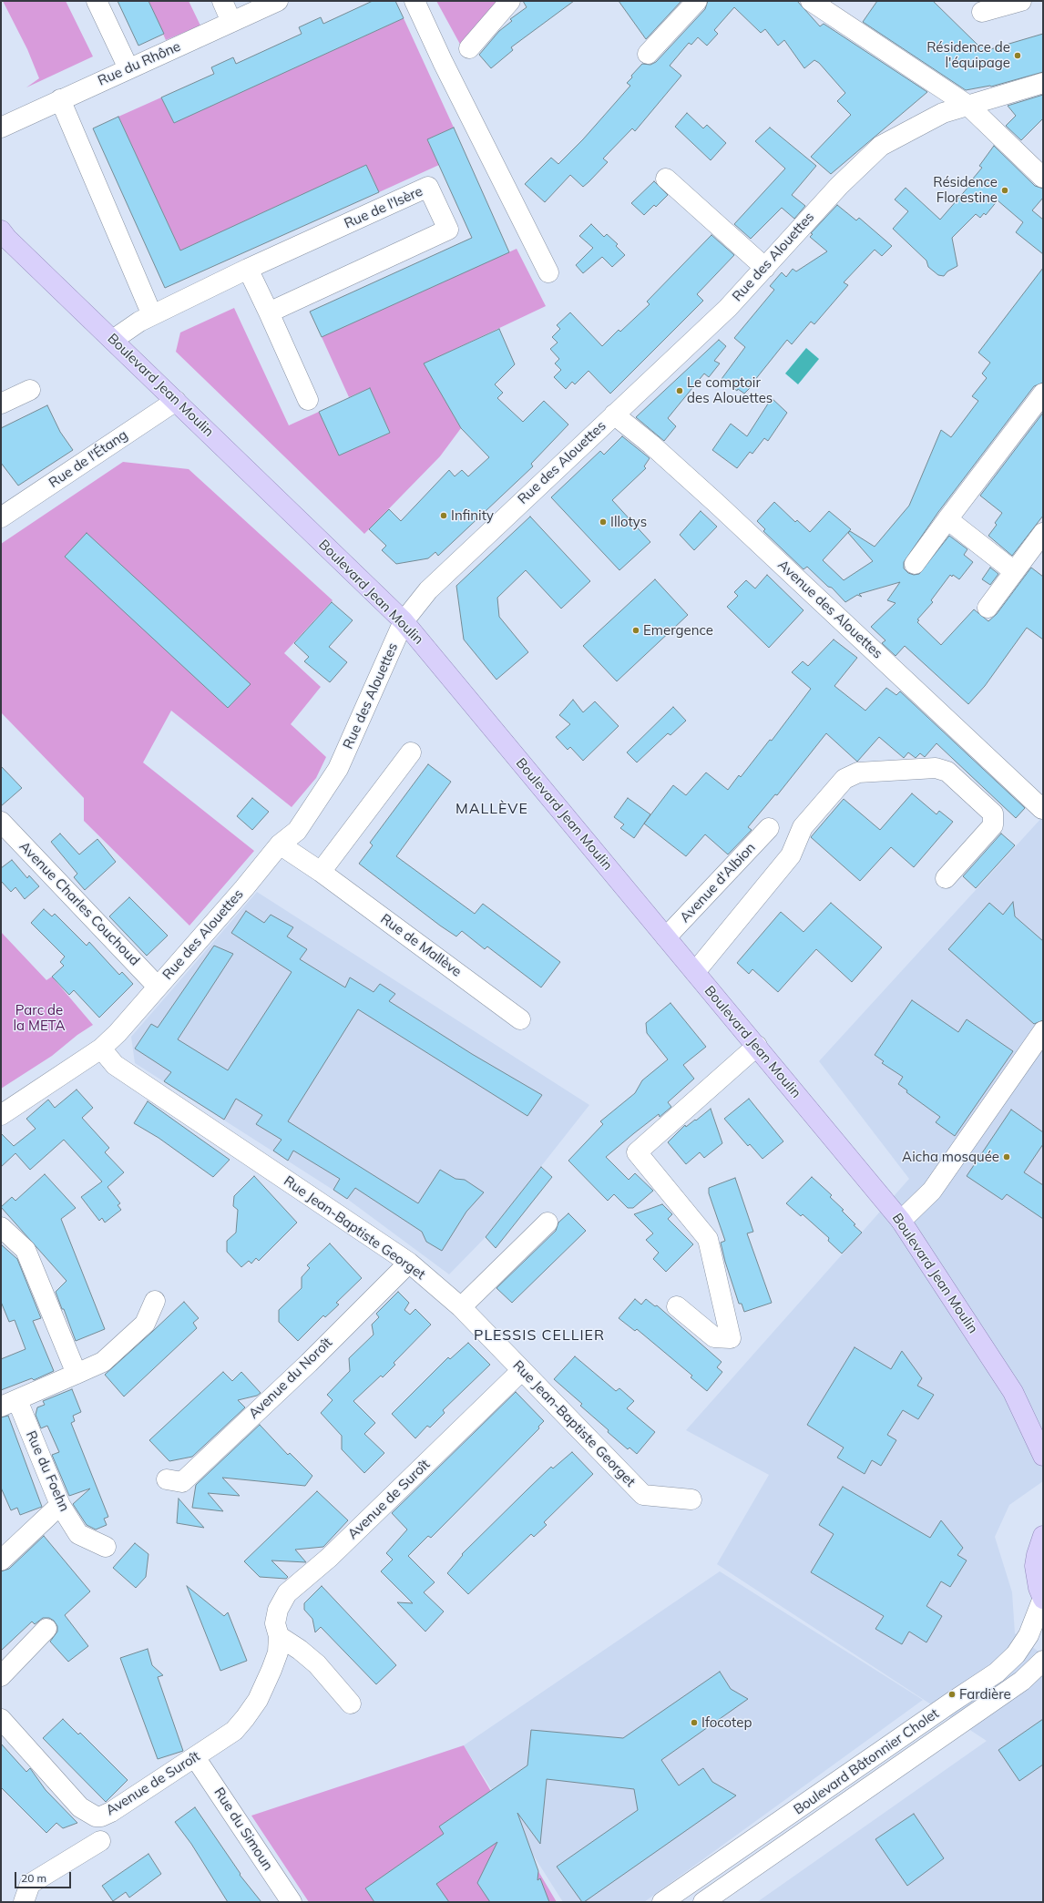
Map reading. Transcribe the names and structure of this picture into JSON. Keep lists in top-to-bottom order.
{
  "streets": {
    "main road": ["Boulevard Jean Moulin"],
    "street": [
      "Rue du Rhône",
      "Rue de l'Isère",
      "Rue des Alouettes",
      "Rue de l'Étang",
      "Avenue des Alouettes",
      "Avenue d'Albion",
      "Avenue Charles Couchoud",
      "Rue de Mallève",
      "Rue Jean-Baptiste Georget",
      "Avenue du Noroît",
      "Rue du Foehn",
      "Avenue de Suroît",
      "Boulevard Bâtonnier Cholet",
      "Rue du Simoun"
    ]
  },
  "crossings": [
    ["Rue de l'Isère", "Boulevard Jean Moulin"],
    ["Rue des Alouettes", "Boulevard Jean Moulin"],
    ["Rue des Alouettes", "Avenue des Alouettes"],
    ["Rue des Alouettes", "Avenue Charles Couchoud"],
    ["Rue des Alouettes", "Rue de Mallève"],
    ["Rue des Alouettes", "Rue Jean-Baptiste Georget"],
    ["Boulevard Jean Moulin", "Rue de l'Étang"],
    ["Boulevard Jean Moulin", "Avenue d'Albion"],
    ["Rue Jean-Baptiste Georget", "Avenue du Noroît"],
    ["Rue Jean-Baptiste Georget", "Avenue de Suroît"],
    ["Avenue de Suroît", "Rue du Simoun"]
  ],
  "districts": ["MALLÈVE", "PLESSIS CELLIER"],
  "parks": ["Parc de la META"],
  "places": [
    "Résidence de l'équipage",
    "Résidence Florestine",
    "Le comptoir des Alouettes",
    "Infinity",
    "Illotys",
    "Emergence",
    "Aicha mosquée",
    "Fardière",
    "Ifocotep"
  ],
  "scale_bar": "20 m"
}
